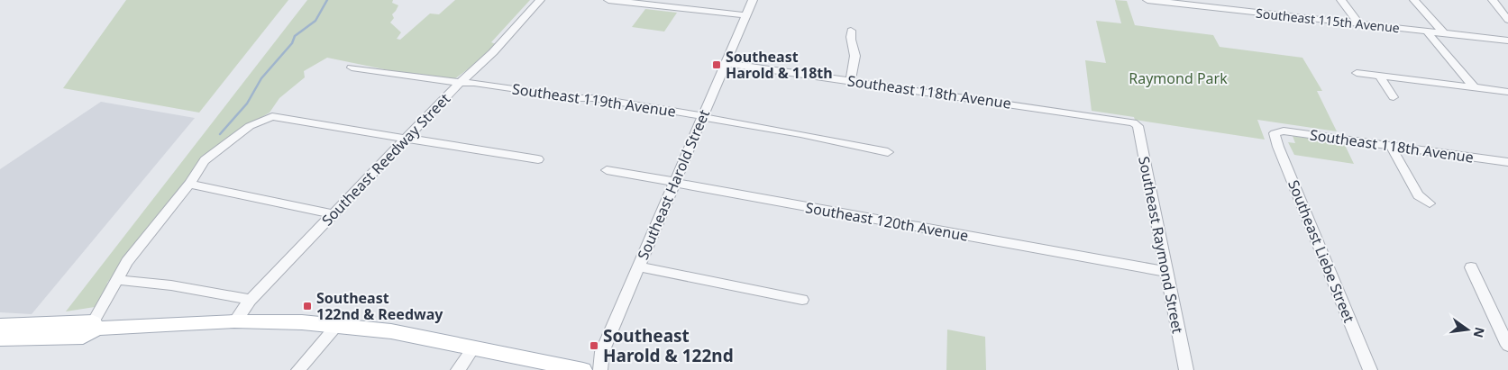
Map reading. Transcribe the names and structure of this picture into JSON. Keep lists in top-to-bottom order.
{
  "streets": {
    "street": [
      "Southeast 115th Avenue",
      "Southeast 118th Avenue",
      "Southeast 119th Avenue",
      "Southeast Reedway Street",
      "Southeast Harold Street",
      "Southeast 120th Avenue",
      "Southeast Raymond Street",
      "Southeast Liebe Street"
    ]
  },
  "crossings": [
    ["Southeast 118th Avenue", "Southeast Harold Street"],
    ["Southeast 118th Avenue", "Southeast Raymond Street"],
    ["Southeast 118th Avenue", "Southeast Liebe Street"],
    ["Southeast 119th Avenue", "Southeast Reedway Street"],
    ["Southeast 119th Avenue", "Southeast Harold Street"],
    ["Southeast Harold Street", "Southeast 120th Avenue"],
    ["Southeast 120th Avenue", "Southeast Raymond Street"]
  ],
  "parks": ["Raymond Park"],
  "places": {
    "transit": ["Southeast Harold & 118th", "Southeast 122nd & Reedway", "Southeast Harold & 122nd"]
  },
  "north": "right"
}
